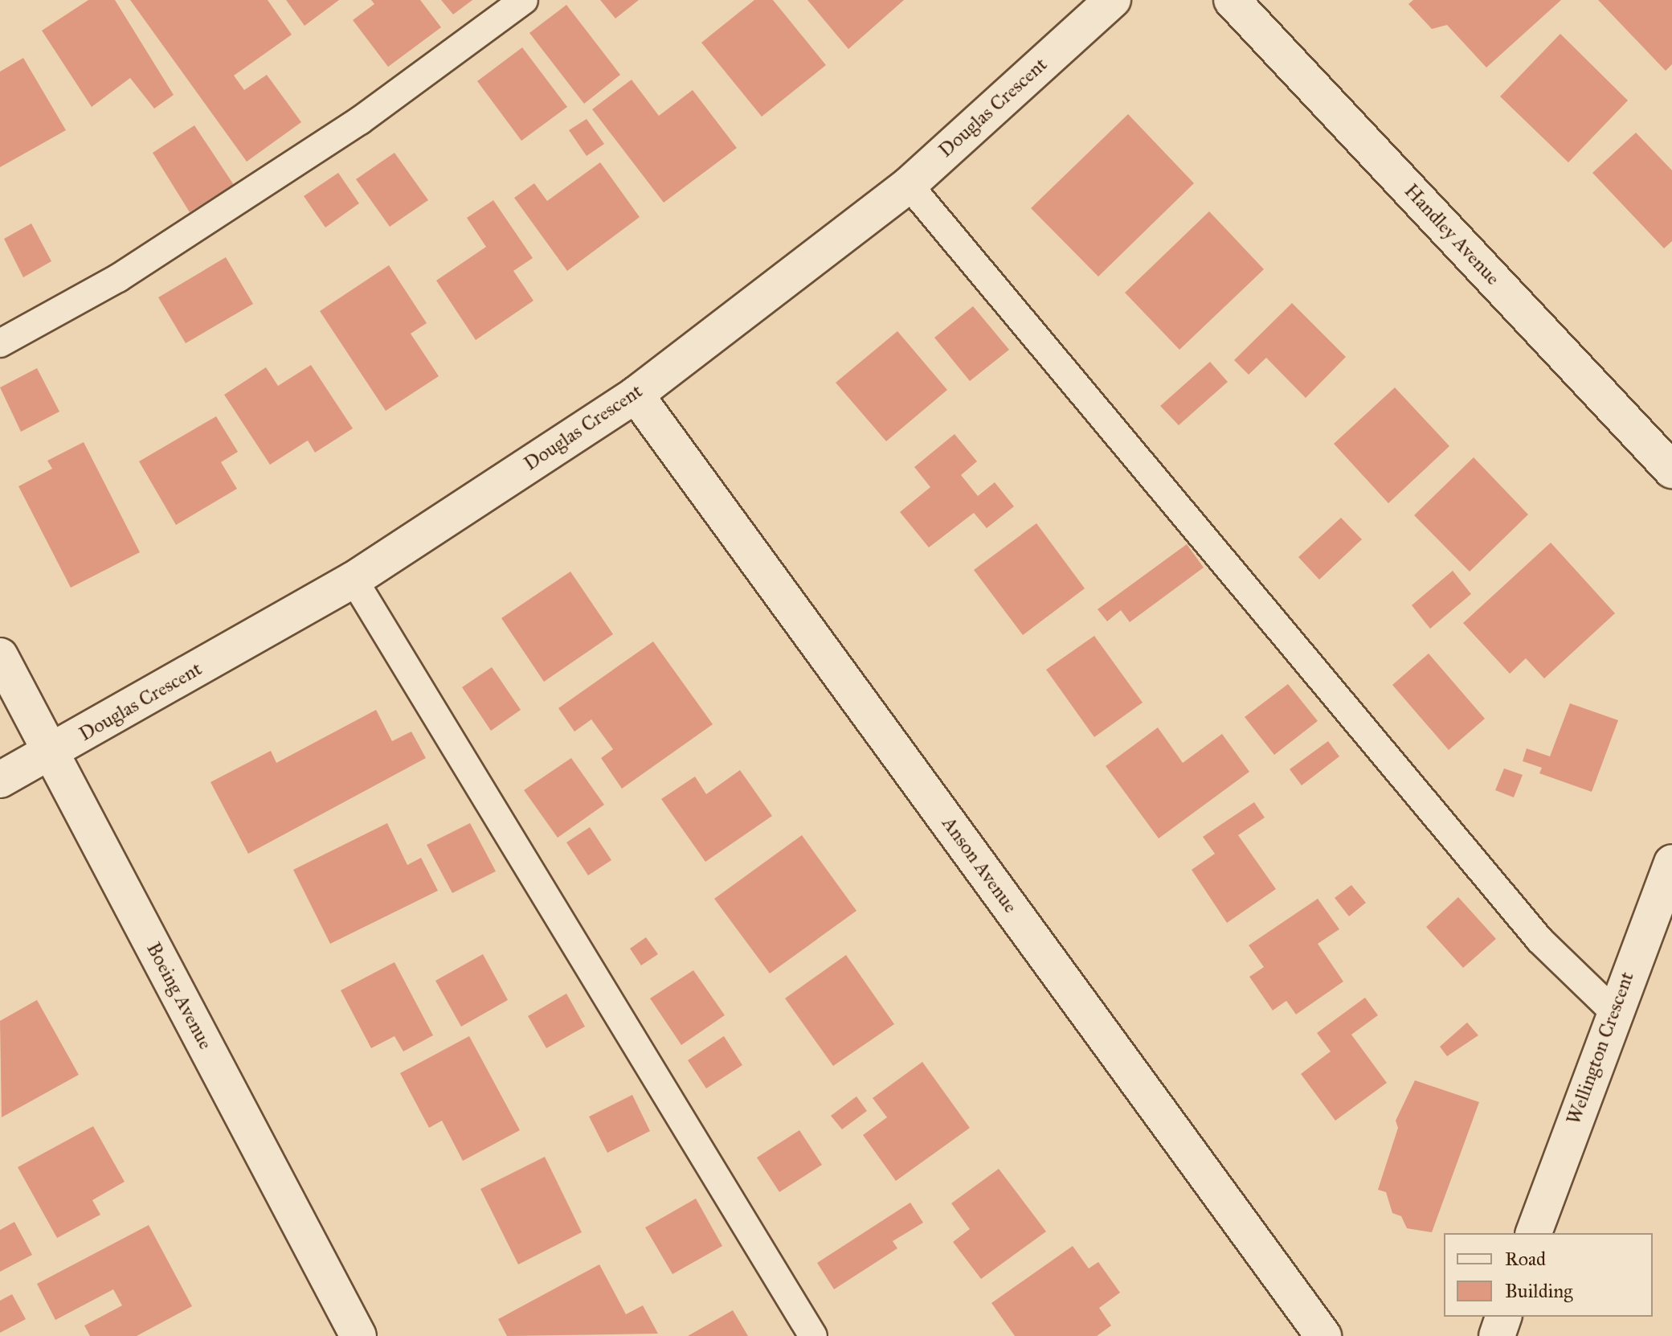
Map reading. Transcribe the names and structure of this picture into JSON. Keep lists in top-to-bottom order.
{
  "streets": {
    "street": [
      "Douglas Crescent",
      "Handley Avenue",
      "Anson Avenue",
      "Boeing Avenue",
      "Wellington Crescent"
    ]
  },
  "crossings": [
    ["Douglas Crescent", "Anson Avenue"],
    ["Douglas Crescent", "Boeing Avenue"]
  ],
  "legend": ["Road", "Building"]
}
